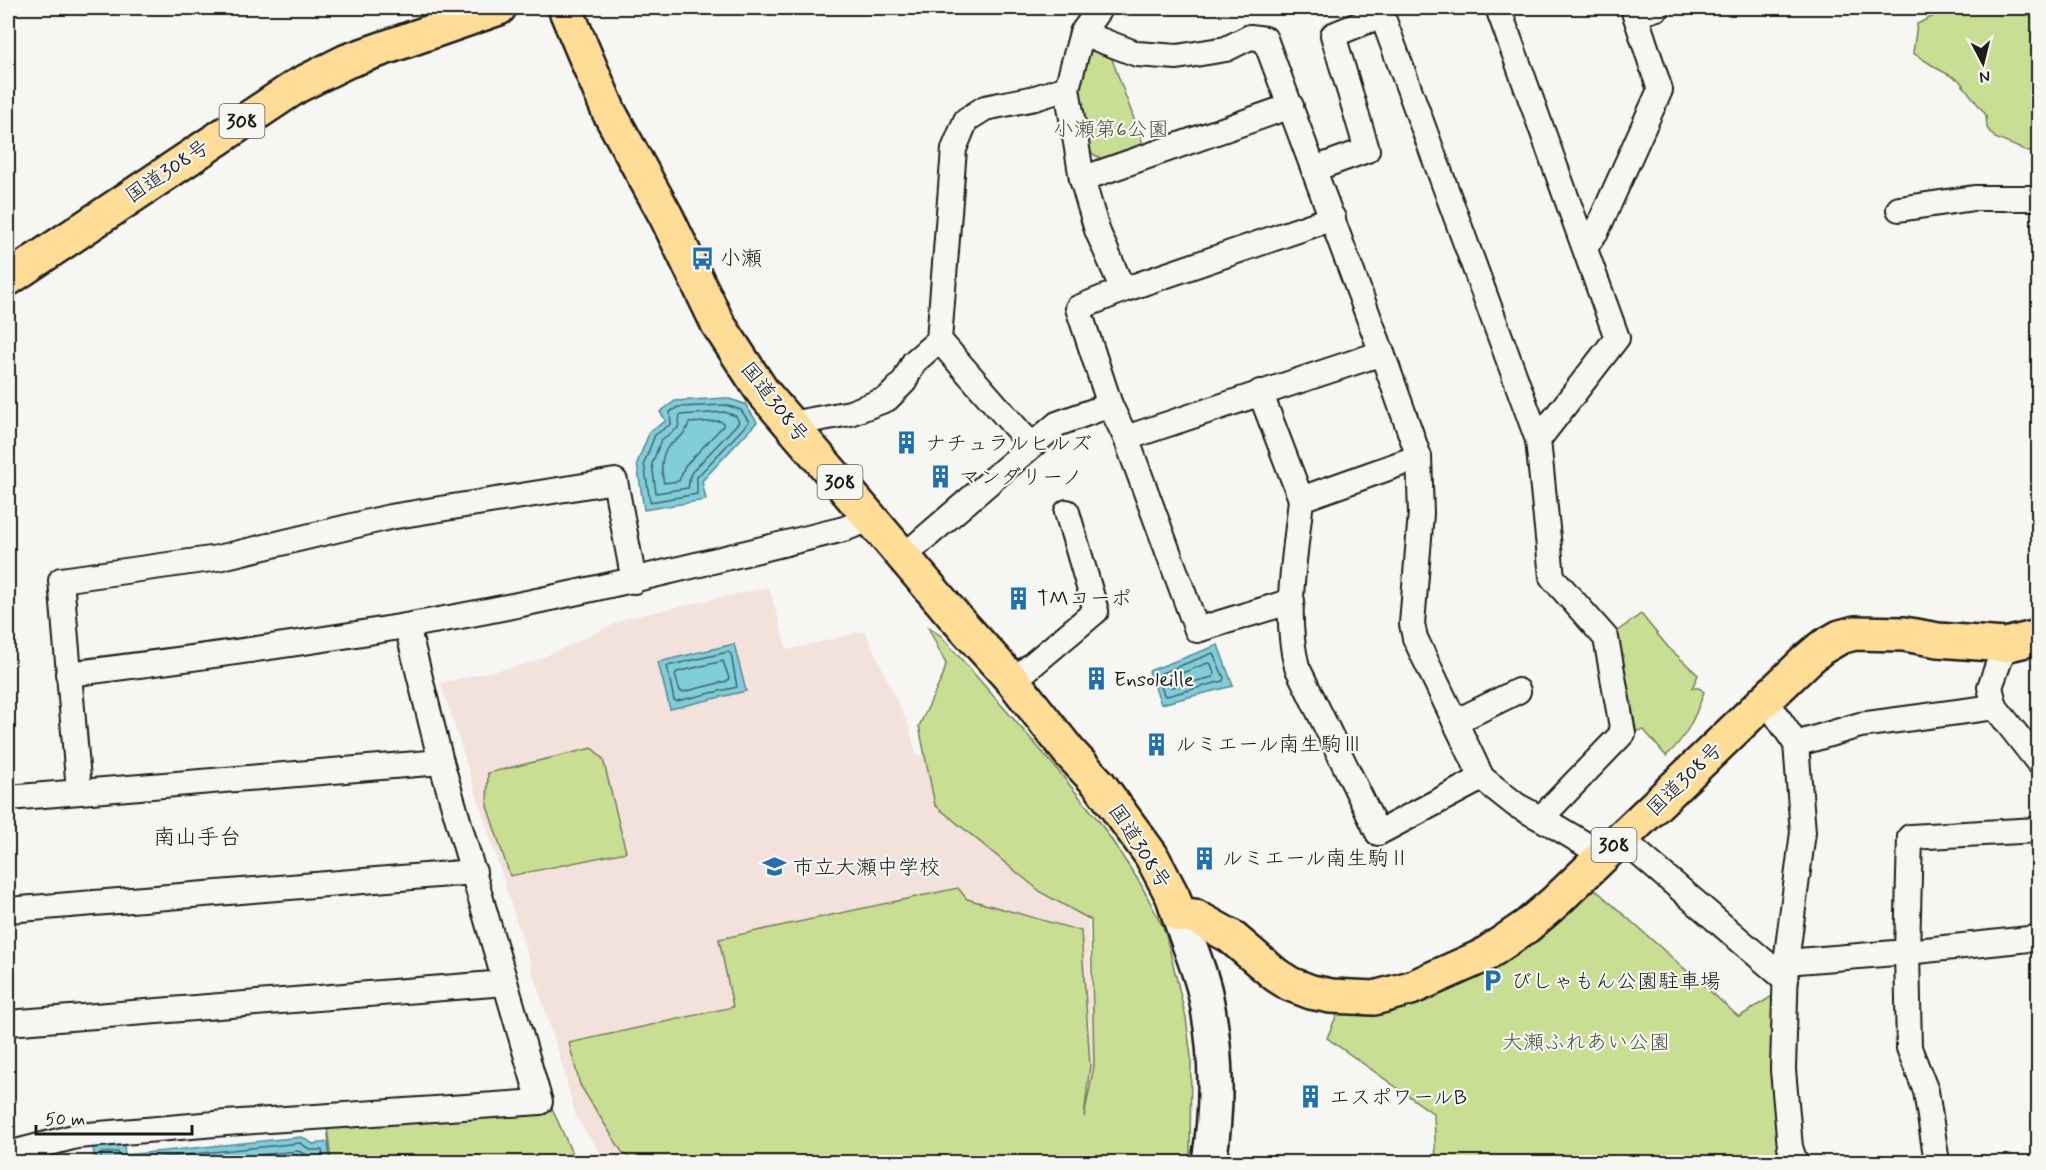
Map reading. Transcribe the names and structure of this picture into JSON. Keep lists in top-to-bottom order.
{
  "streets": {
    "highway": ["308", "国道308号"]
  },
  "districts": ["南山手台"],
  "parks": ["小瀬第6公園", "大瀬ふれあい公園"],
  "places": {
    "bus stop": ["小瀬"],
    "building": [
      "ナチュラルヒルズ",
      "マンダリーノ",
      "TMコーポ",
      "Ensoleille",
      "ルミエール南生駒Ⅲ",
      "ルミエール南生駒Ⅱ",
      "エスポワールB"
    ],
    "school or university": ["市立大瀬中学校"],
    "parking": ["びしゃもん公園駐車場"]
  },
  "scale_bar": "50 m",
  "north": "bottom"
}
